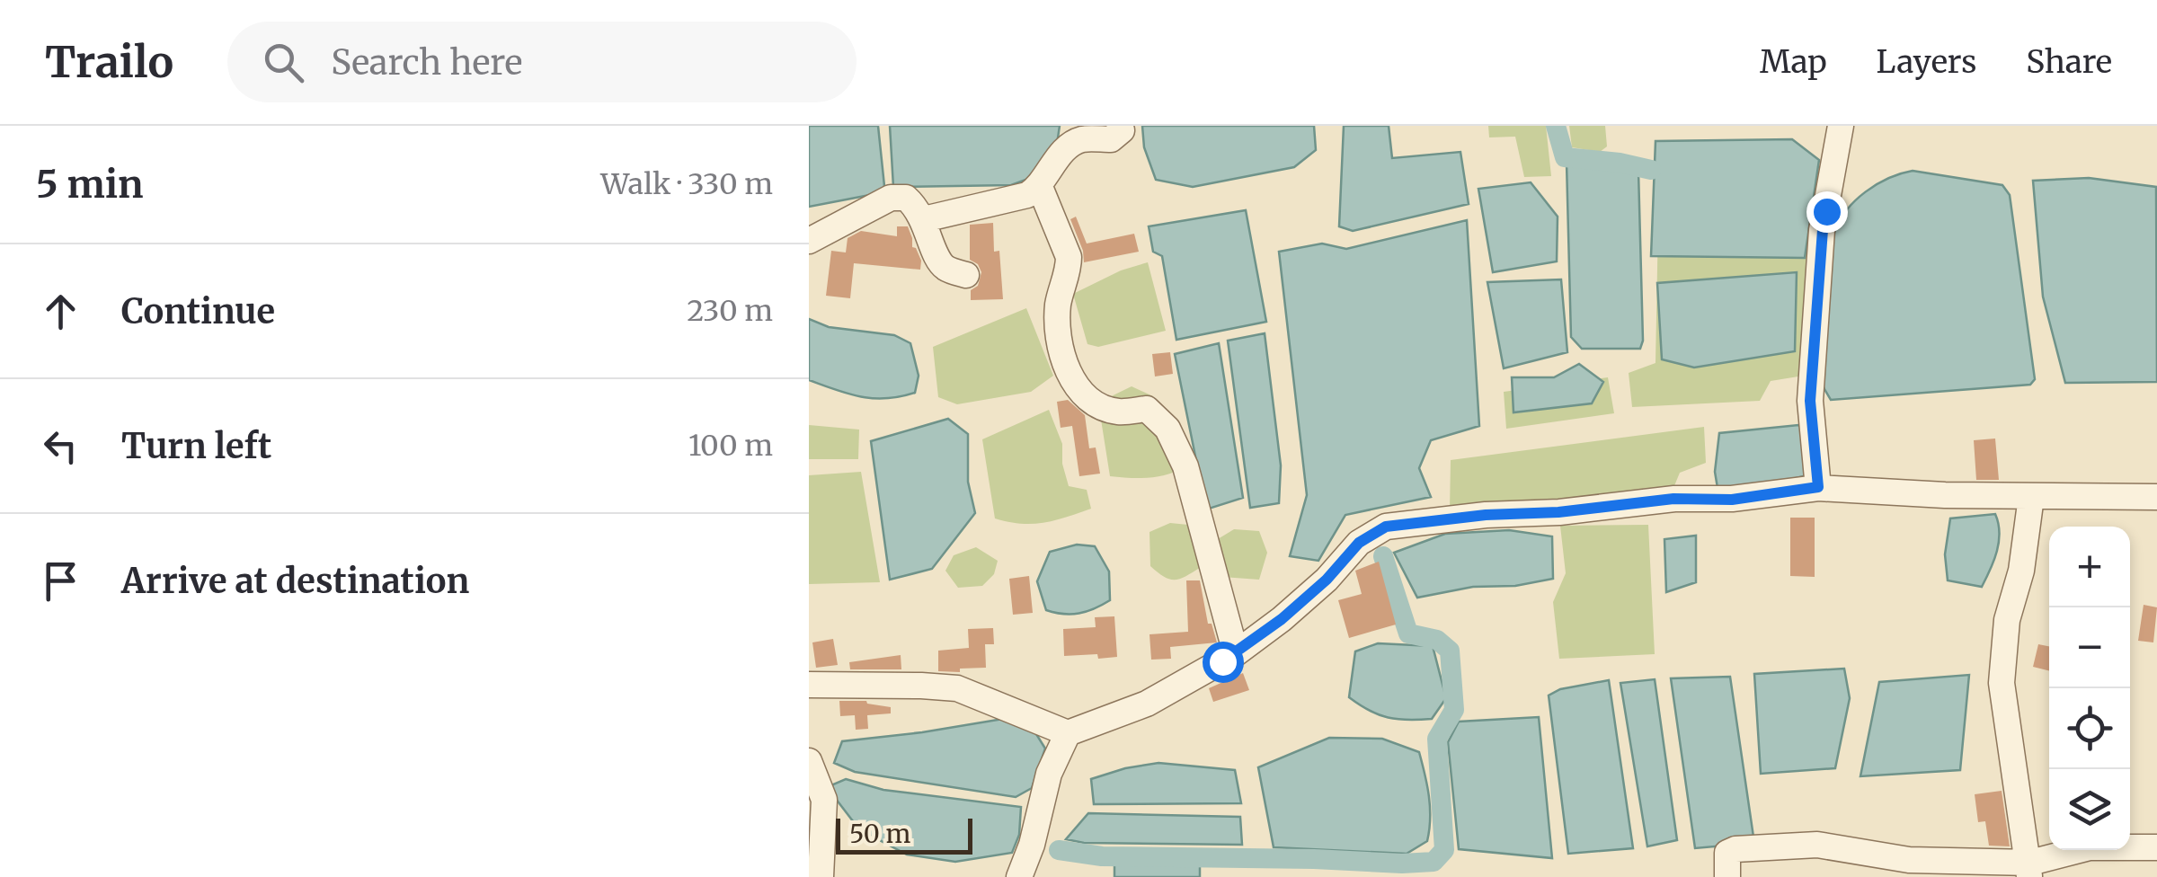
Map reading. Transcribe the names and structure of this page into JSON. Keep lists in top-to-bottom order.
{
  "scale_bar": "50 m",
  "page": {
    "header": "Trailo",
    "search": "Search here",
    "nav": ["Map", "Layers", "Share"],
    "heading": ["5 min", "Walk · 330 m"],
    "list": [
      ["Continue", "230 m"],
      ["Turn left", "100 m"],
      "Arrive at destination"
    ],
    "map_buttons": ["+", "−"],
    "scale": "50 m"
  }
}
